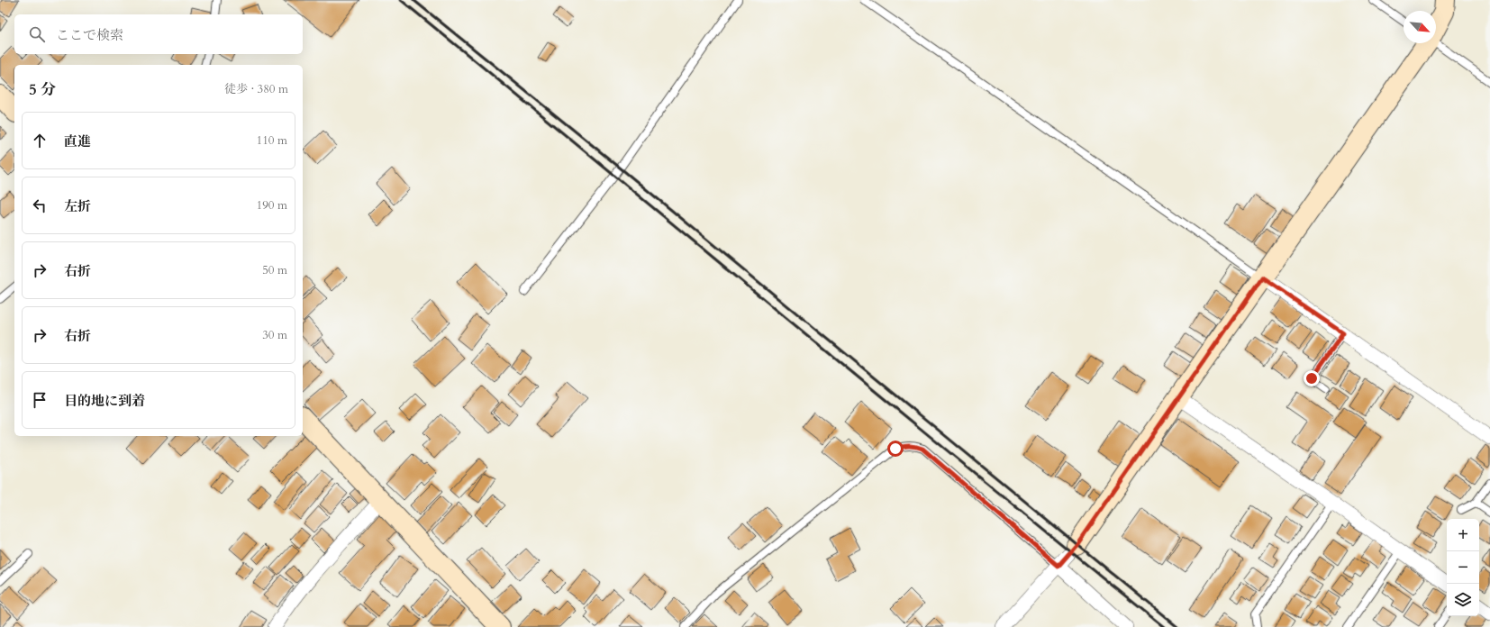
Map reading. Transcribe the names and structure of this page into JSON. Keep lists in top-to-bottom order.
{
  "north": "bottom right",
  "page": {
    "search": "ここで検索",
    "heading": ["5 分", "徒歩 · 380 m"],
    "list": [
      ["直進", "110 m"],
      ["左折", "190 m"],
      ["右折", "50 m"],
      ["右折", "30 m"],
      "目的地に到着"
    ],
    "map_buttons": ["+", "−"]
  }
}
